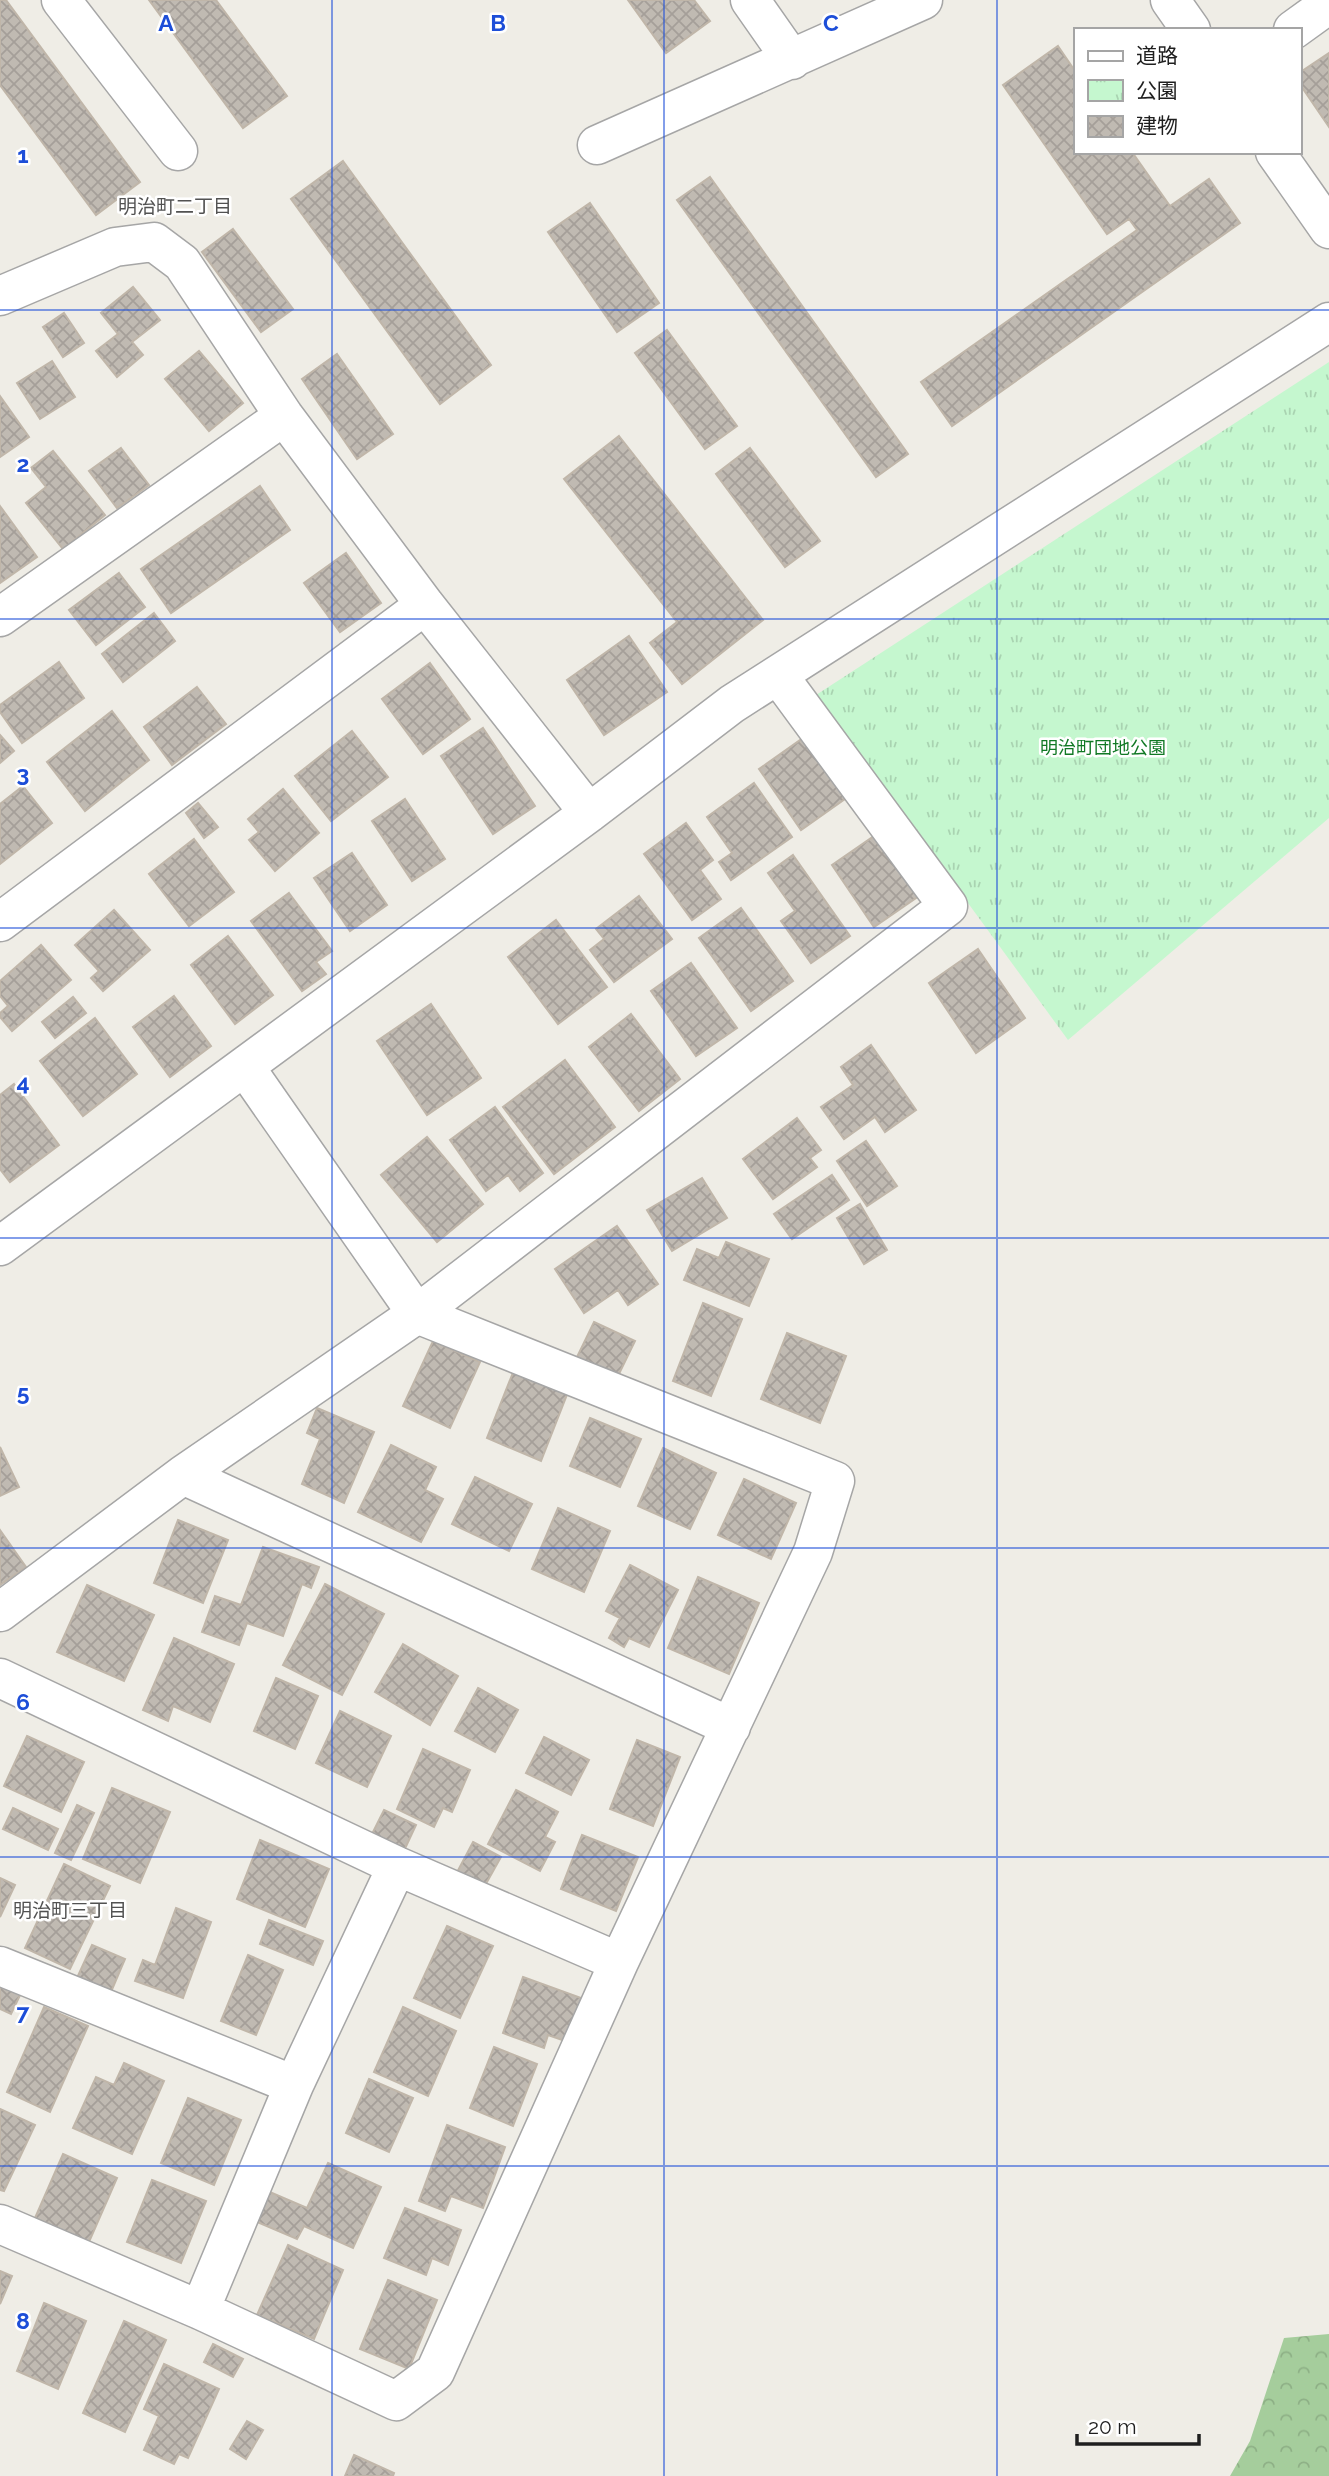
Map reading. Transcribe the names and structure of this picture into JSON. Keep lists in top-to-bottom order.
{
  "districts": ["明治町二丁目", "明治町三丁目"],
  "parks": ["明治町団地公園"],
  "legend": ["道路", "公園", "建物"],
  "scale_bar": "20 m",
  "grid": {
    "columns": ["A", "B", "C"],
    "rows": [
      "1",
      "2",
      "3",
      "4",
      "5",
      "6",
      "7",
      "8"
    ]
  }
}
